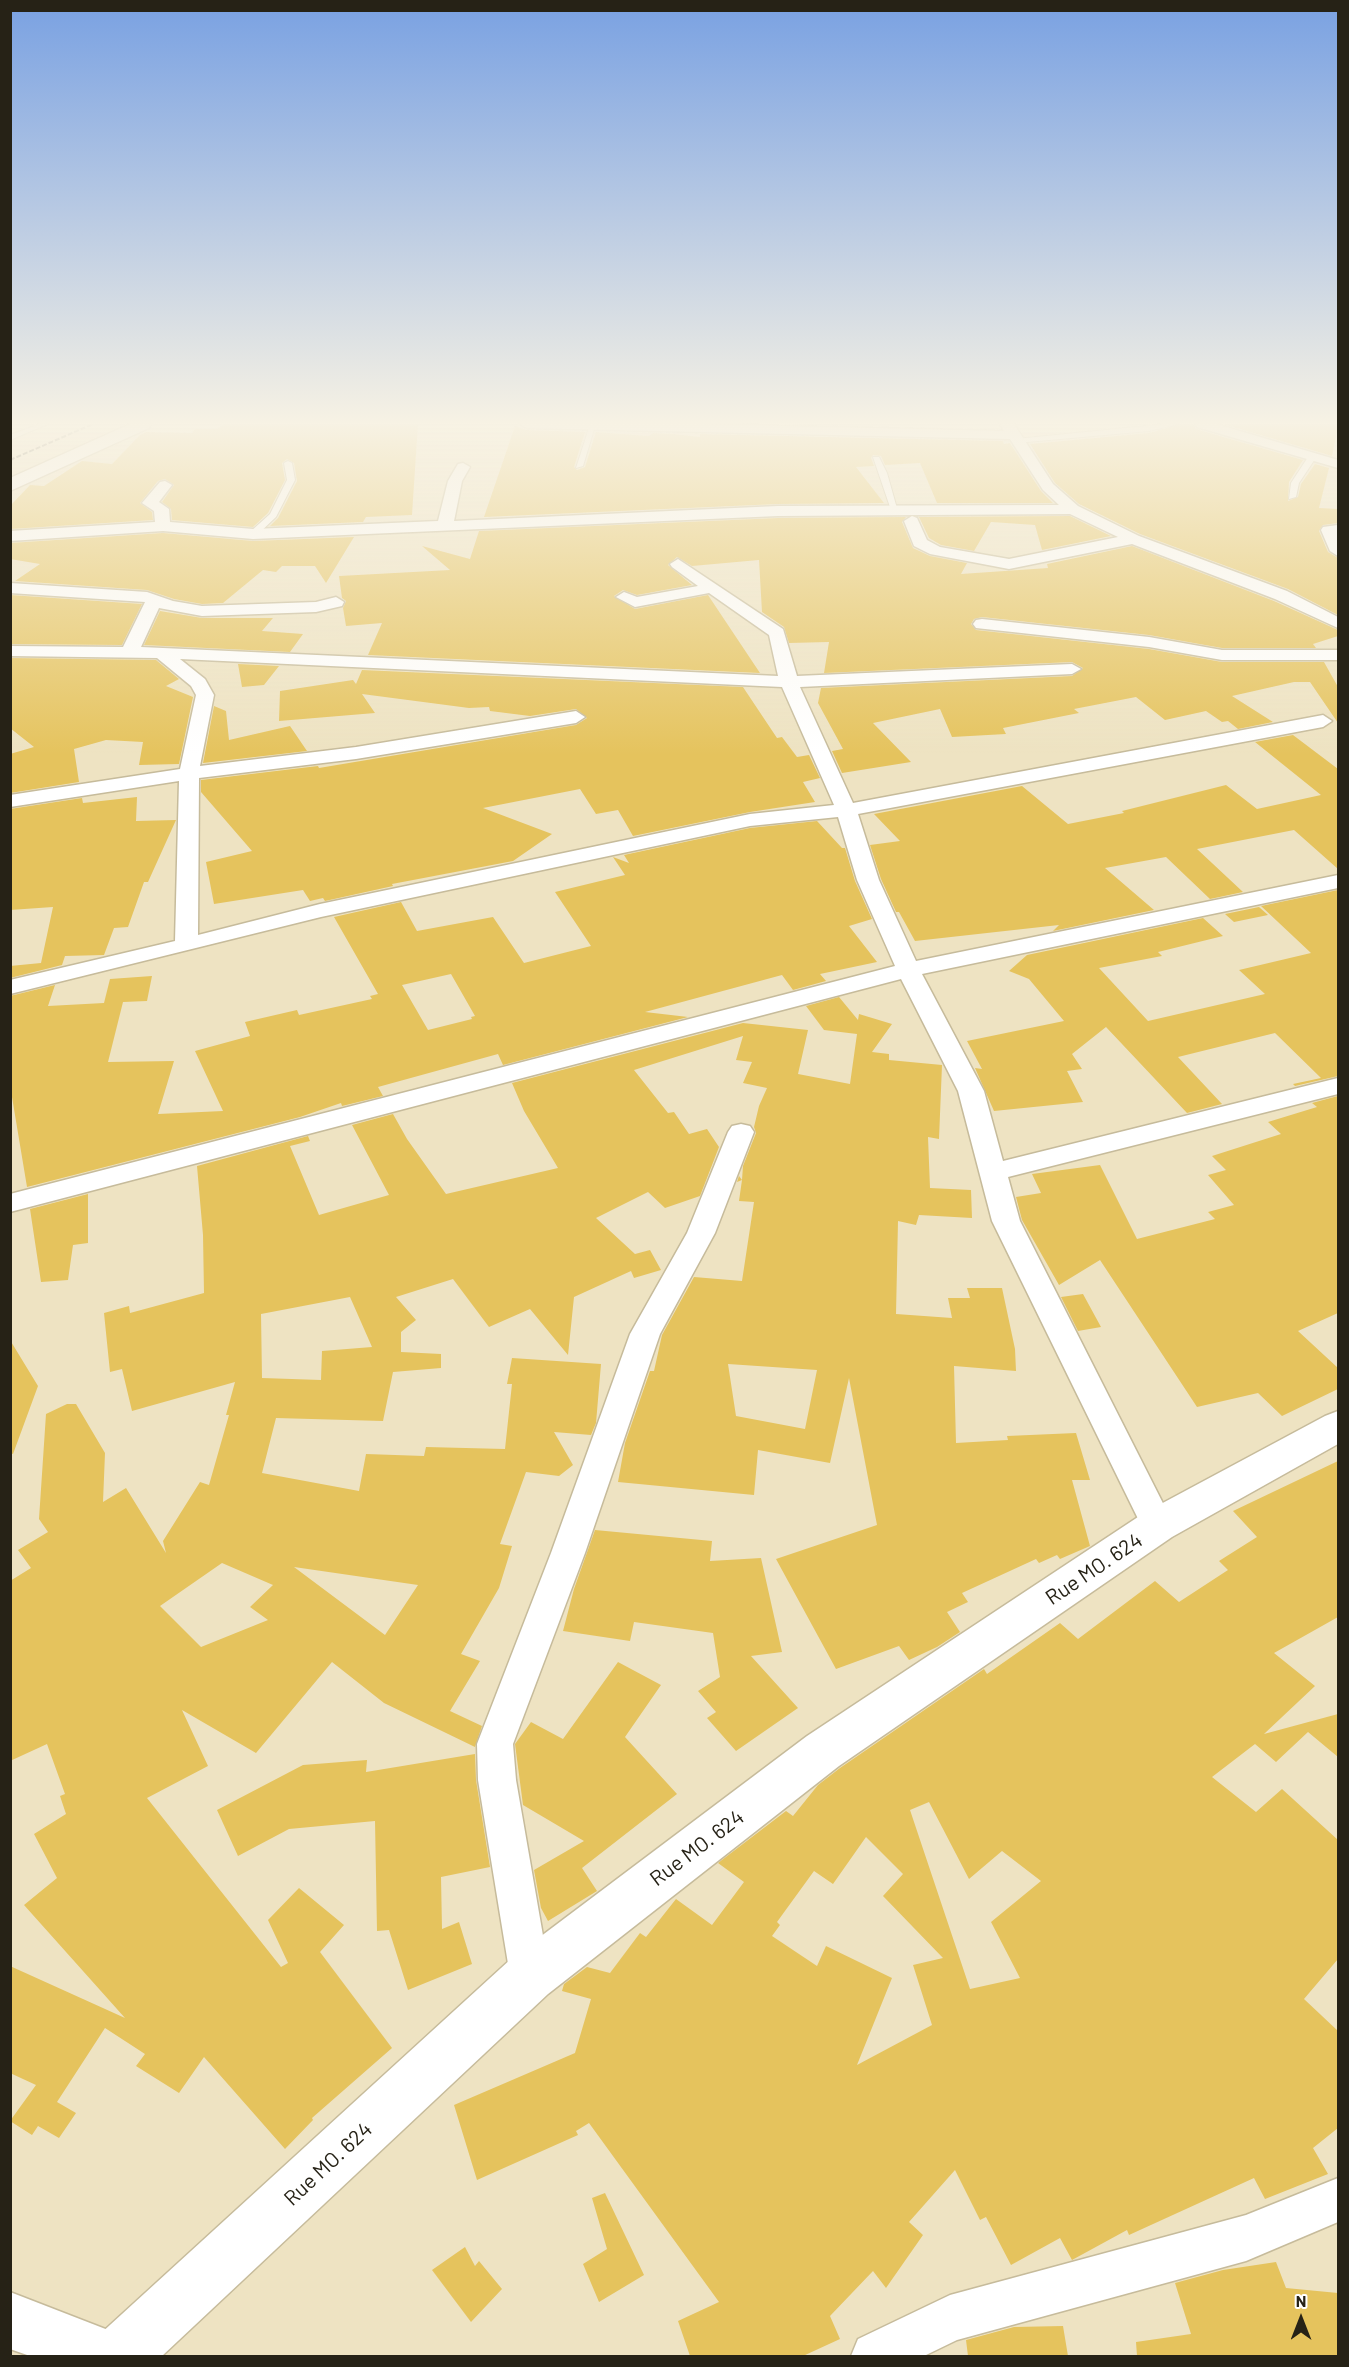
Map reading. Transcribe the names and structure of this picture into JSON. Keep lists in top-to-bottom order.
{
  "streets": {
    "street": ["Rue MO. 624"]
  },
  "north": "top"
}
